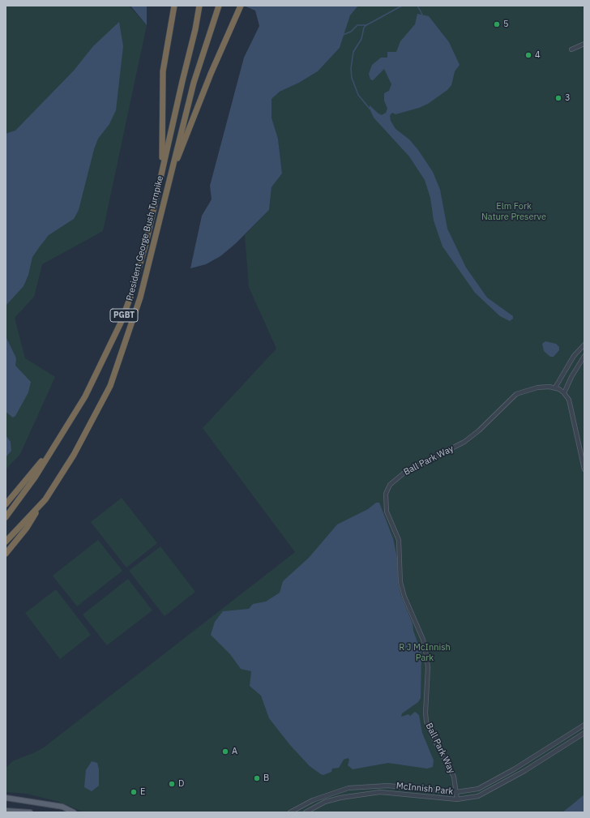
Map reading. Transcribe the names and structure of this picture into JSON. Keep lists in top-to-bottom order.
{
  "streets": {
    "highway": ["President George Bush Turnpike", "PGBT"],
    "street": ["Ball Park Way", "McInnish Park"]
  },
  "crossings": [
    ["Ball Park Way", "McInnish Park"]
  ],
  "parks": ["Elm Fork Nature Preserve", "R J McInnish Park"],
  "places": [
    "5",
    "4",
    "3",
    "A",
    "B",
    "D",
    "E"
  ]
}
